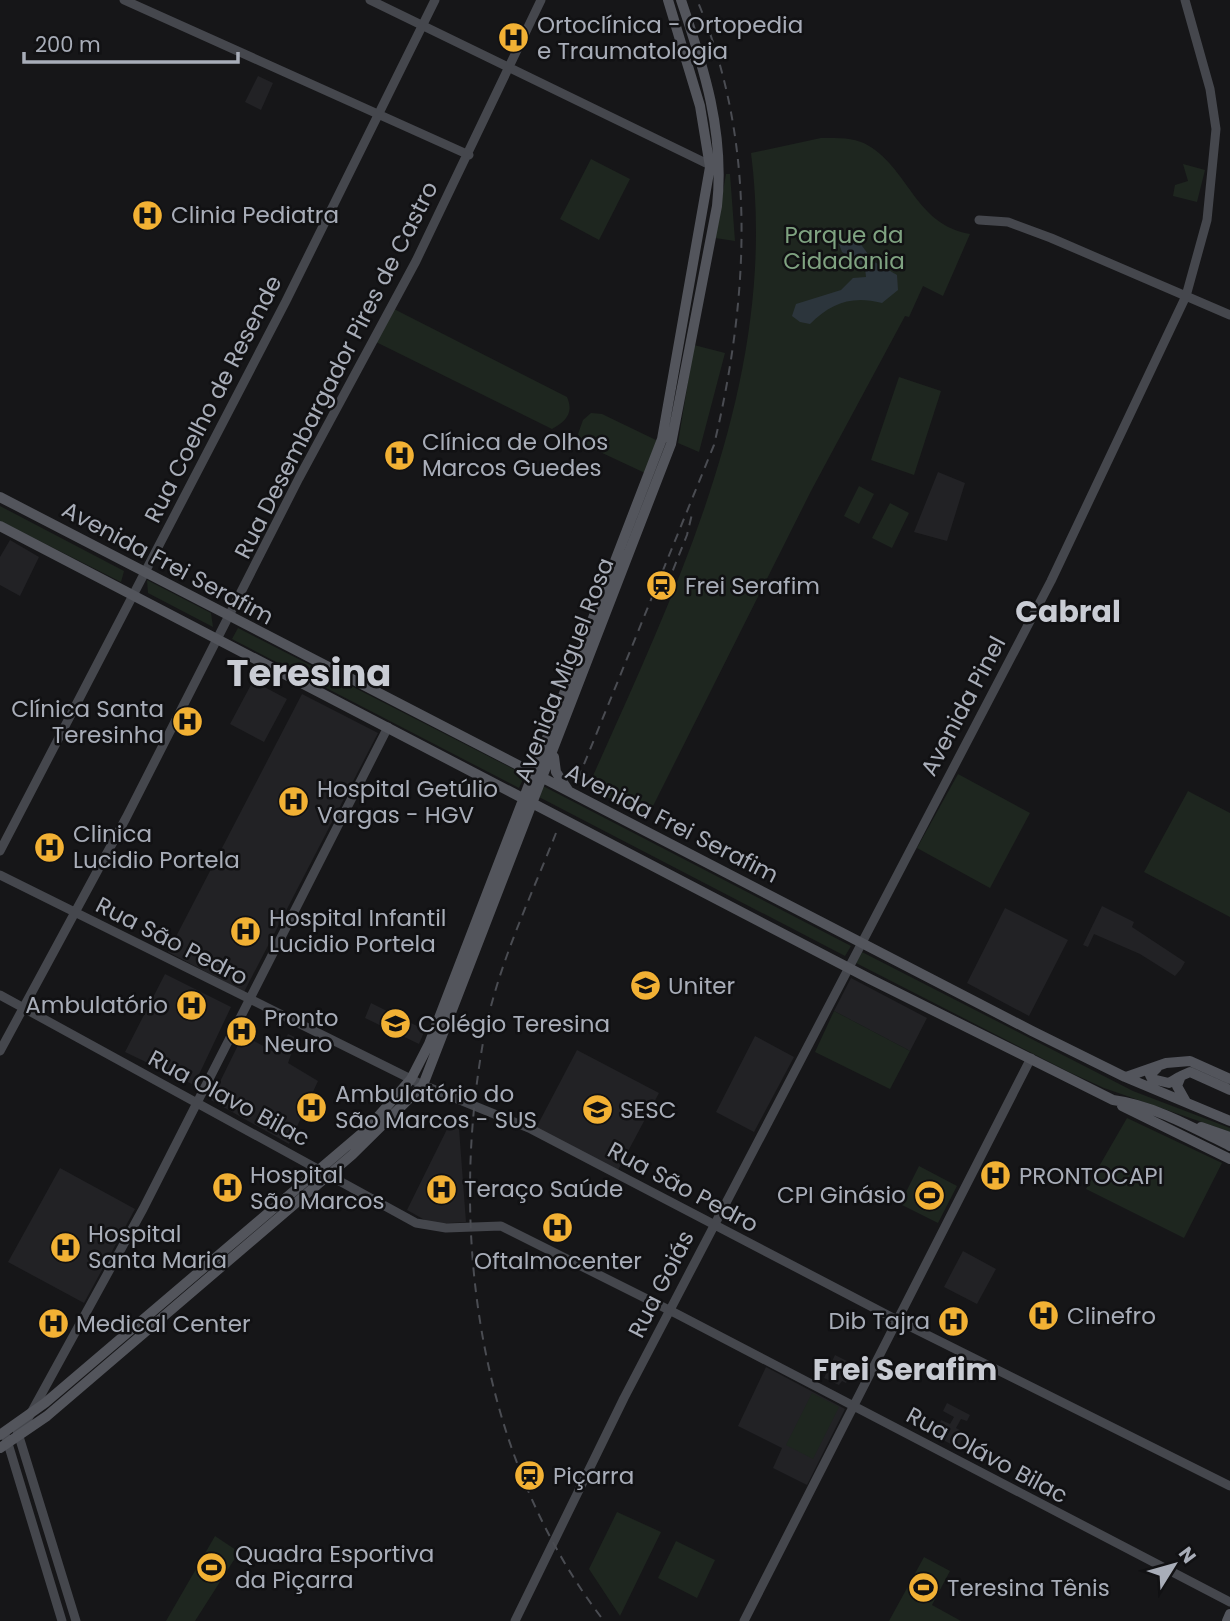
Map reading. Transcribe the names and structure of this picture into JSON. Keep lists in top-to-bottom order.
{
  "streets": {
    "main road": ["Avenida Frei Serafim", "Avenida Miguel Rosa"],
    "street": [
      "Rua Desembargador Pires de Castro",
      "Rua Coelho de Resende",
      "Avenida Pinel",
      "Rua São Pedro",
      "Rua Olavo Bilac",
      "Rua Goiás",
      "Rua Olávo Bilac"
    ]
  },
  "crossings": [
    ["Rua Desembargador Pires de Castro", "Avenida Frei Serafim"],
    ["Rua Desembargador Pires de Castro", "Rua São Pedro"],
    ["Rua Desembargador Pires de Castro", "Rua Olavo Bilac"],
    ["Rua Coelho de Resende", "Avenida Frei Serafim"],
    ["Avenida Frei Serafim", "Avenida Miguel Rosa"],
    ["Avenida Frei Serafim", "Avenida Pinel"],
    ["Avenida Frei Serafim", "Rua Goiás"],
    ["Avenida Miguel Rosa", "Rua São Pedro"],
    ["Avenida Miguel Rosa", "Rua Olavo Bilac"],
    ["Avenida Pinel", "Rua Goiás"],
    ["Rua São Pedro", "Rua Goiás"],
    ["Rua Olavo Bilac", "Rua Olávo Bilac"],
    ["Rua Goiás", "Rua Olávo Bilac"]
  ],
  "districts": ["Cabral", "Teresina", "Frei Serafim"],
  "parks": ["Parque da Cidadania"],
  "places": {
    "hospital": [
      "Ortoclínica - Ortopedia e Traumatologia",
      "Clinia Pediatra",
      "Clínica de Olhos Marcos Guedes",
      "Clínica Santa Teresinha",
      "Hospital Getúlio Vargas - HGV",
      "Clinica Lucidio Portela",
      "Hospital Infantil Lucidio Portela",
      "Ambulatório",
      "Pronto Neuro",
      "Ambulatório do São Marcos - SUS",
      "PRONTOCAPI",
      "Hospital São Marcos",
      "Teraço Saúde",
      "Oftalmocenter",
      "Hospital Santa Maria",
      "Clinefro",
      "Dib Tajra",
      "Medical Center"
    ],
    "station": ["Frei Serafim", "Piçarra"],
    "school or university": ["Uniter", "Colégio Teresina", "SESC"],
    "sports": ["CPI Ginásio", "Quadra Esportiva da Piçarra", "Teresina Tênis"]
  },
  "scale_bar": "200 m",
  "north": "top right"
}
